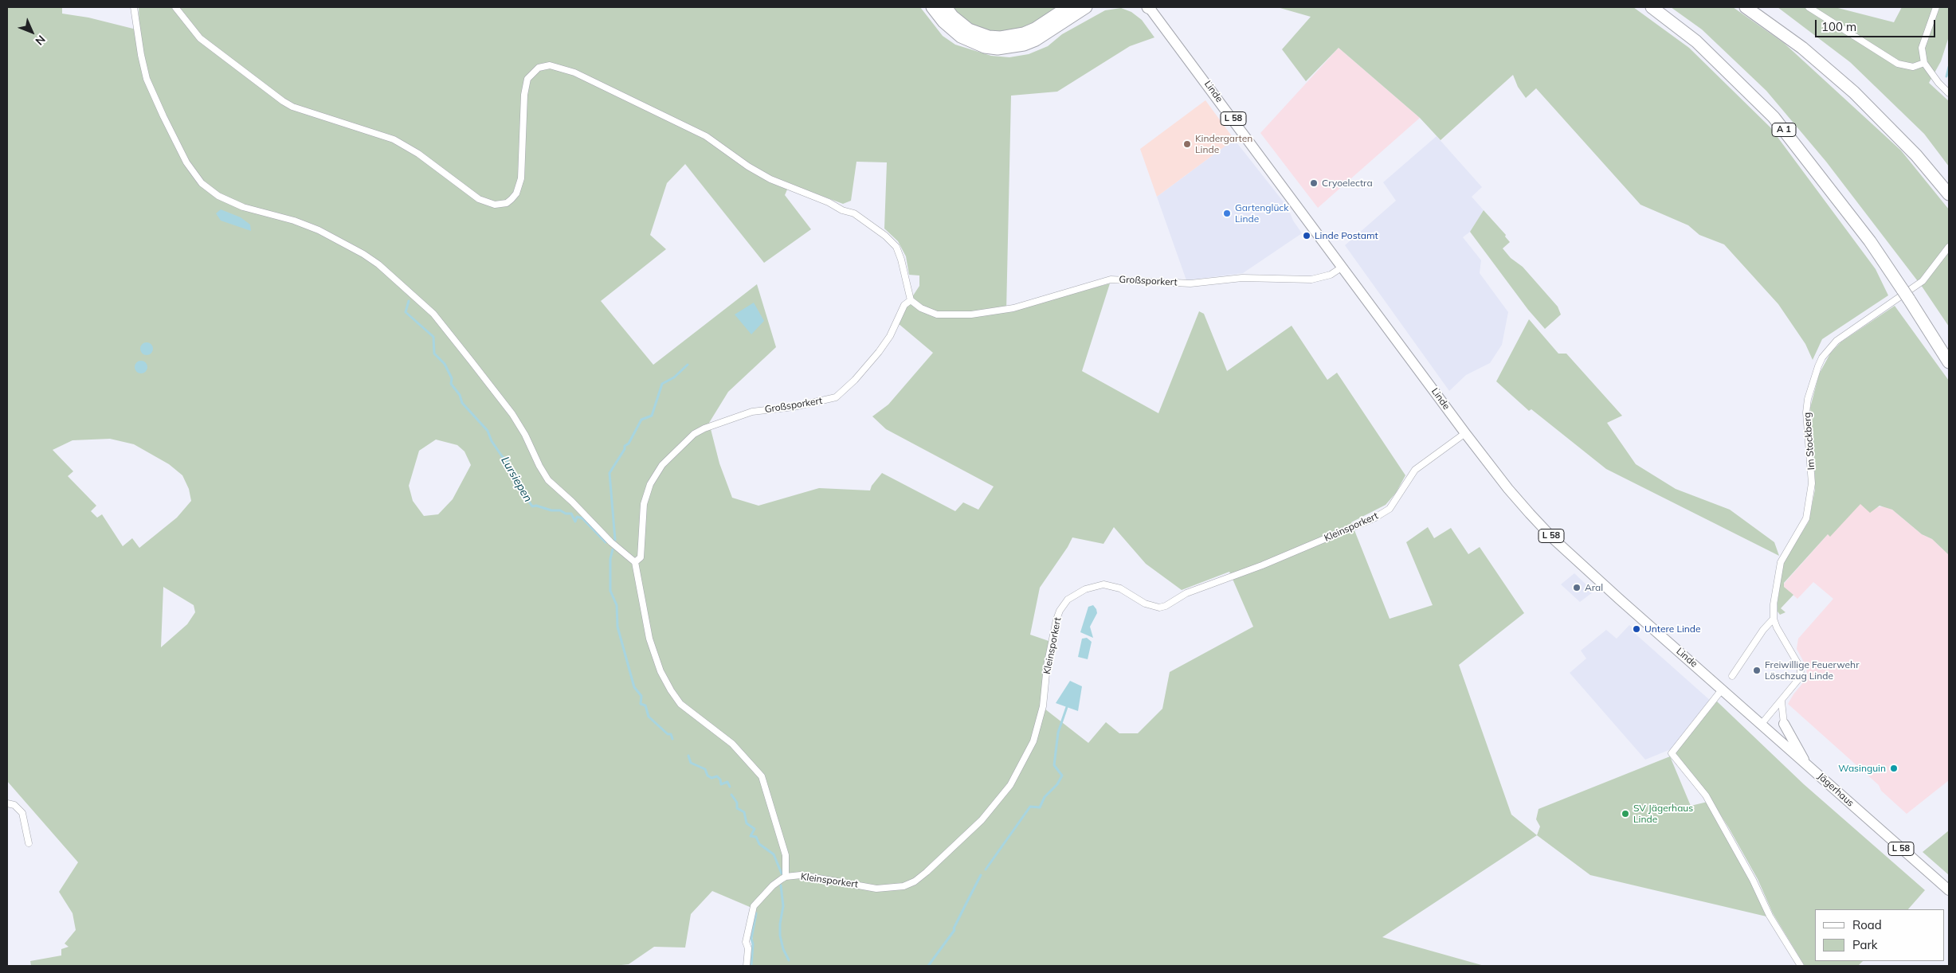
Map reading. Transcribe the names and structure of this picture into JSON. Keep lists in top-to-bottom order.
{
  "streets": {
    "highway": ["A 1"],
    "main road": ["Linde", "L 58", "Jägerhaus"],
    "street": ["Großsporkert", "Im Stockberg", "Kleinsporkert"]
  },
  "crossings": [
    ["Linde", "Großsporkert"],
    ["Linde", "Kleinsporkert"],
    ["Linde", "Jägerhaus"],
    ["Im Stockberg", "Jägerhaus"]
  ],
  "water": ["Lursiepen"],
  "places": [
    "Kindergarten Linde",
    "Cryoelectra",
    "Gartenglück Linde",
    "Linde Postamt",
    "Aral",
    "Untere Linde",
    "Freiwillige Feuerwehr Löschzug Linde",
    "Wasinguin",
    "SV Jägerhaus Linde"
  ],
  "legend": ["Road", "Park"],
  "scale_bar": "100 m",
  "north": "bottom right"
}
